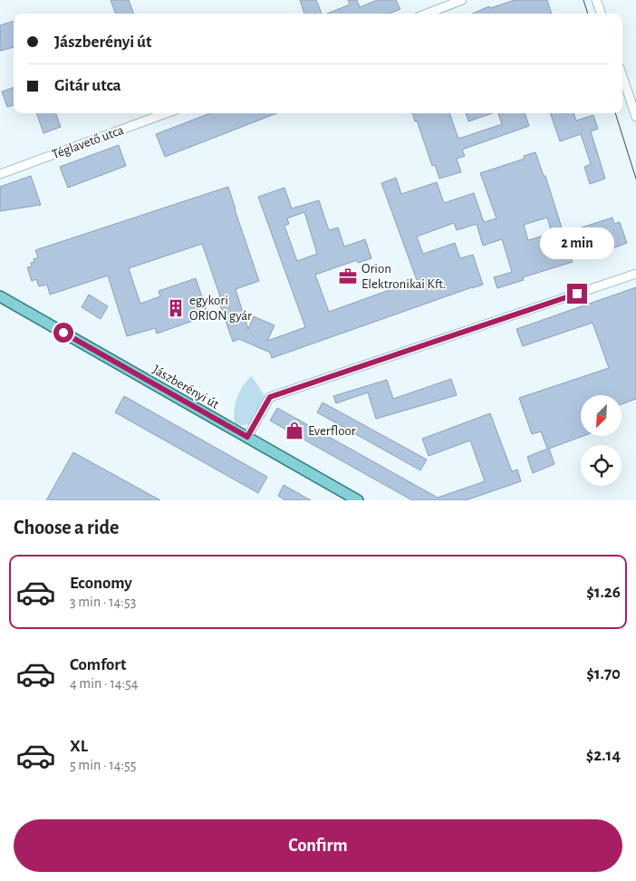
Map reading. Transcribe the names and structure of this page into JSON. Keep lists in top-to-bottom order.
{
  "streets": {
    "main road": ["Jászberényi út"],
    "street": ["Téglavető utca"]
  },
  "places": {
    "office": ["Orion Elektronikai Kft."],
    "building": ["egykori ORION gyár"],
    "shop": ["Everfloor"]
  },
  "north": "bottom left",
  "page": {
    "banner": ["Jászberényi út", "Gitár utca"],
    "bubble": "2 min",
    "heading": "Choose a ride",
    "list": [
      {
        "name": "Economy",
        "note": "3 min · 14:53",
        "value": "$1.26"
      },
      {
        "name": "Comfort",
        "note": "4 min · 14:54",
        "value": "$1.70"
      },
      {
        "name": "XL",
        "note": "5 min · 14:55",
        "value": "$2.14"
      }
    ],
    "buttons": "Confirm"
  }
}
